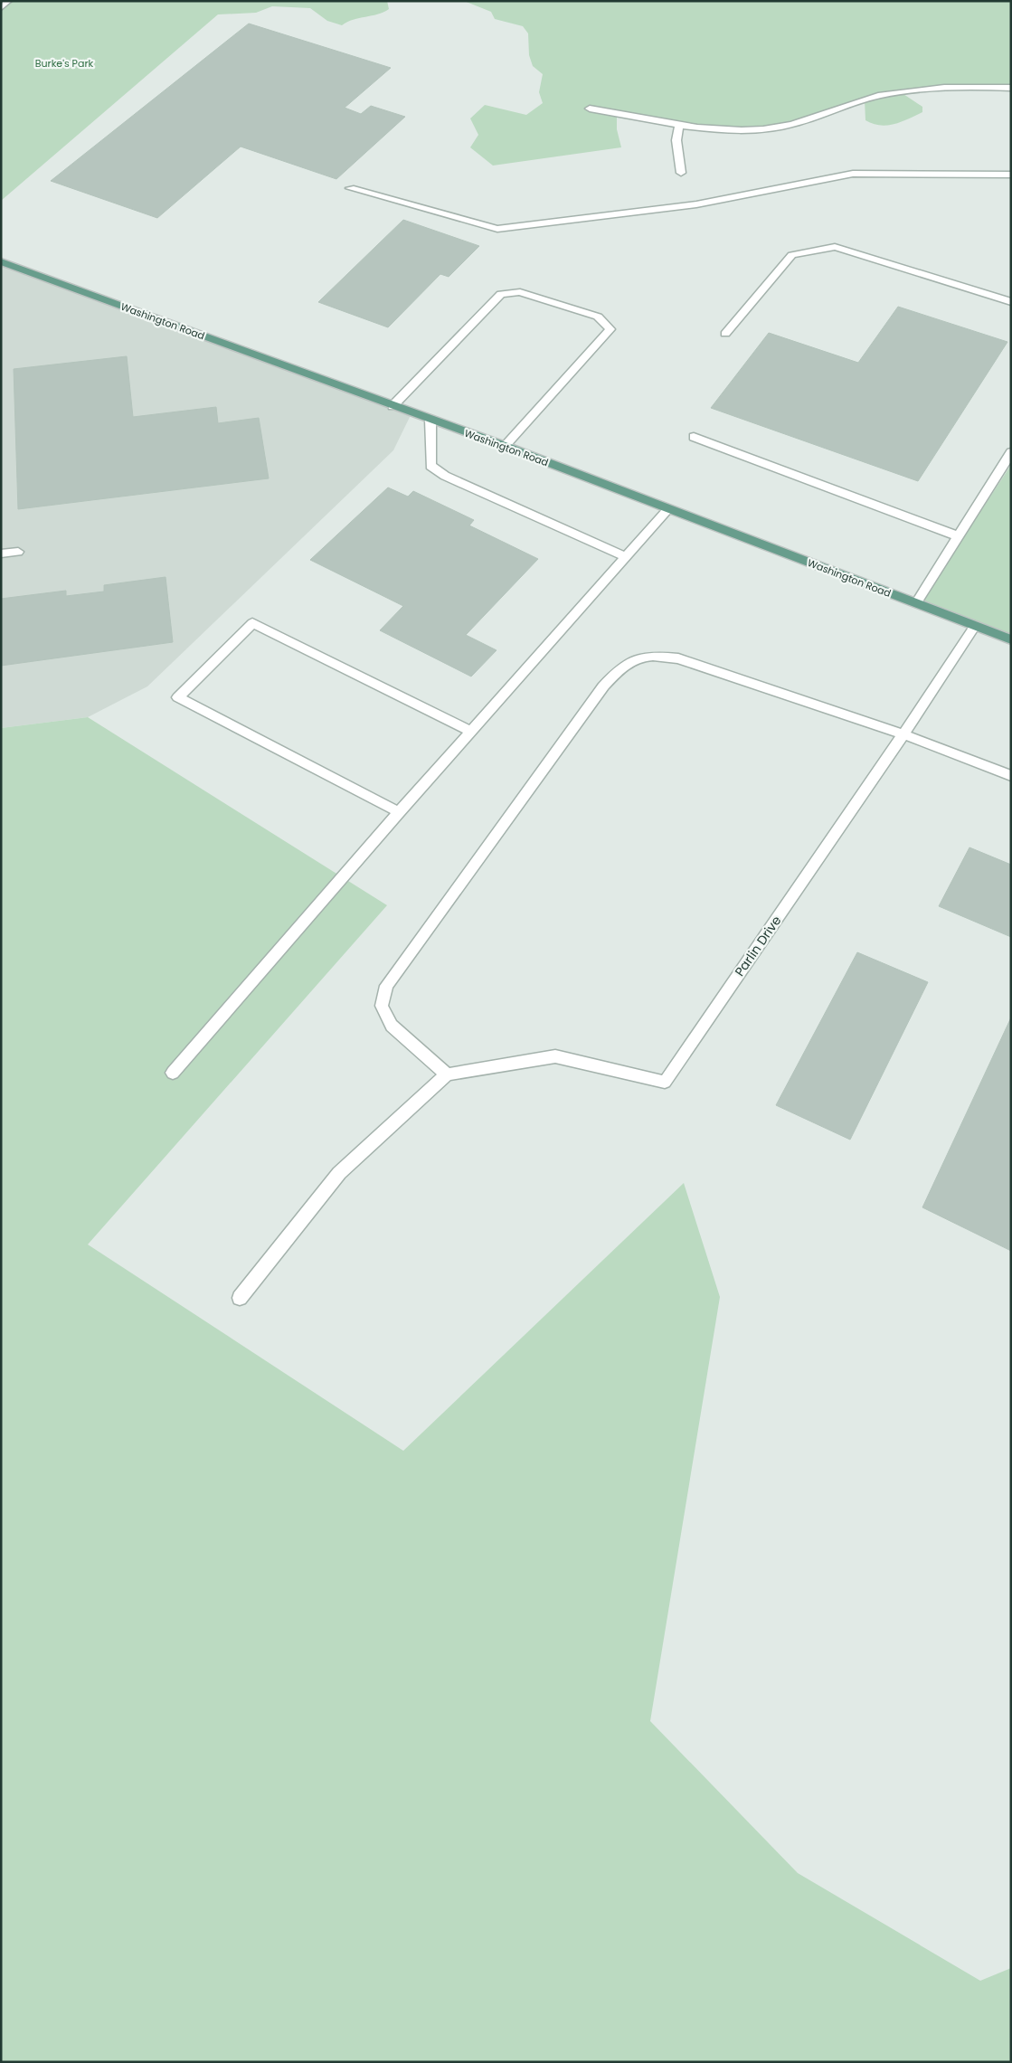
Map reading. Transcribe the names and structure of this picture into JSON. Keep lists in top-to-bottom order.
{
  "streets": {
    "main road": ["Washington Road"],
    "street": ["Parlin Drive"]
  },
  "crossings": [
    ["Washington Road", "Parlin Drive"]
  ],
  "parks": ["Burke's Park"]
}
